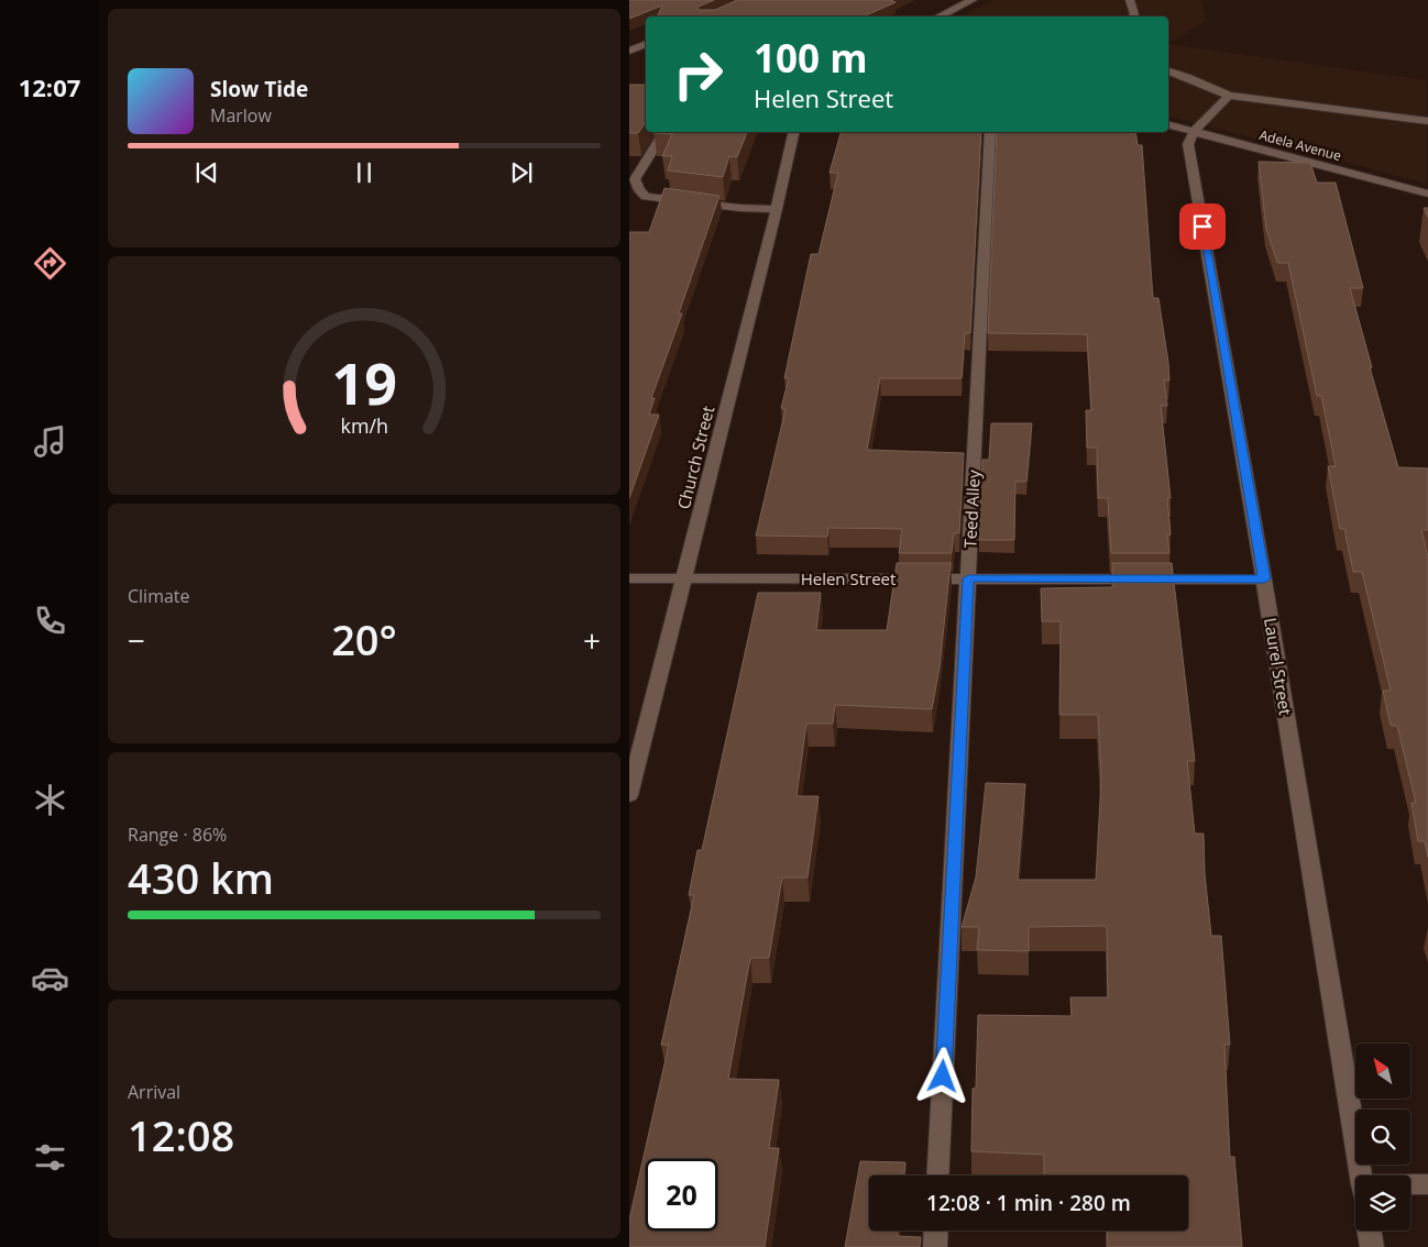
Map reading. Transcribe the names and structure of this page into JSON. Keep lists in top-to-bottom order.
{
  "streets": {
    "street": [
      "Adela Avenue",
      "Church Street",
      "Teed Alley",
      "Helen Street",
      "Laurel Street"
    ]
  },
  "crossings": [
    ["Adela Avenue", "Laurel Street"],
    ["Church Street", "Helen Street"],
    ["Teed Alley", "Helen Street"],
    ["Helen Street", "Laurel Street"]
  ],
  "north": "top left",
  "page": {
    "tabs": "12:07",
    "turn": ["100 m", "Helen Street"],
    "song": ["Slow Tide", "Marlow"],
    "tile": [
      "Climate",
      ["Range · 86%", "430 km"],
      ["Arrival", "12:08"]
    ],
    "heat": ["−", "20°", "+"],
    "limit": "20",
    "trip": "12:08 · 1 min · 280 m",
    "gauge": ["19", "km/h"]
  }
}
